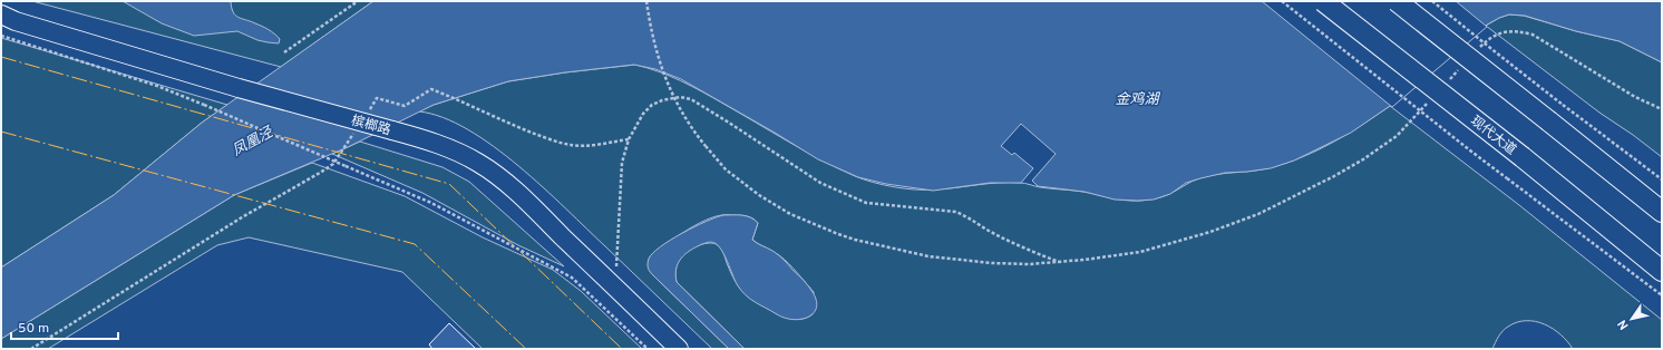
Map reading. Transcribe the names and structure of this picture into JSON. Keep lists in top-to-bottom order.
{
  "streets": {
    "main road": ["槟榔路", "现代大道"]
  },
  "water": ["金鸡湖", "凤凰泾"],
  "scale_bar": "50 m",
  "north": "bottom left"
}
